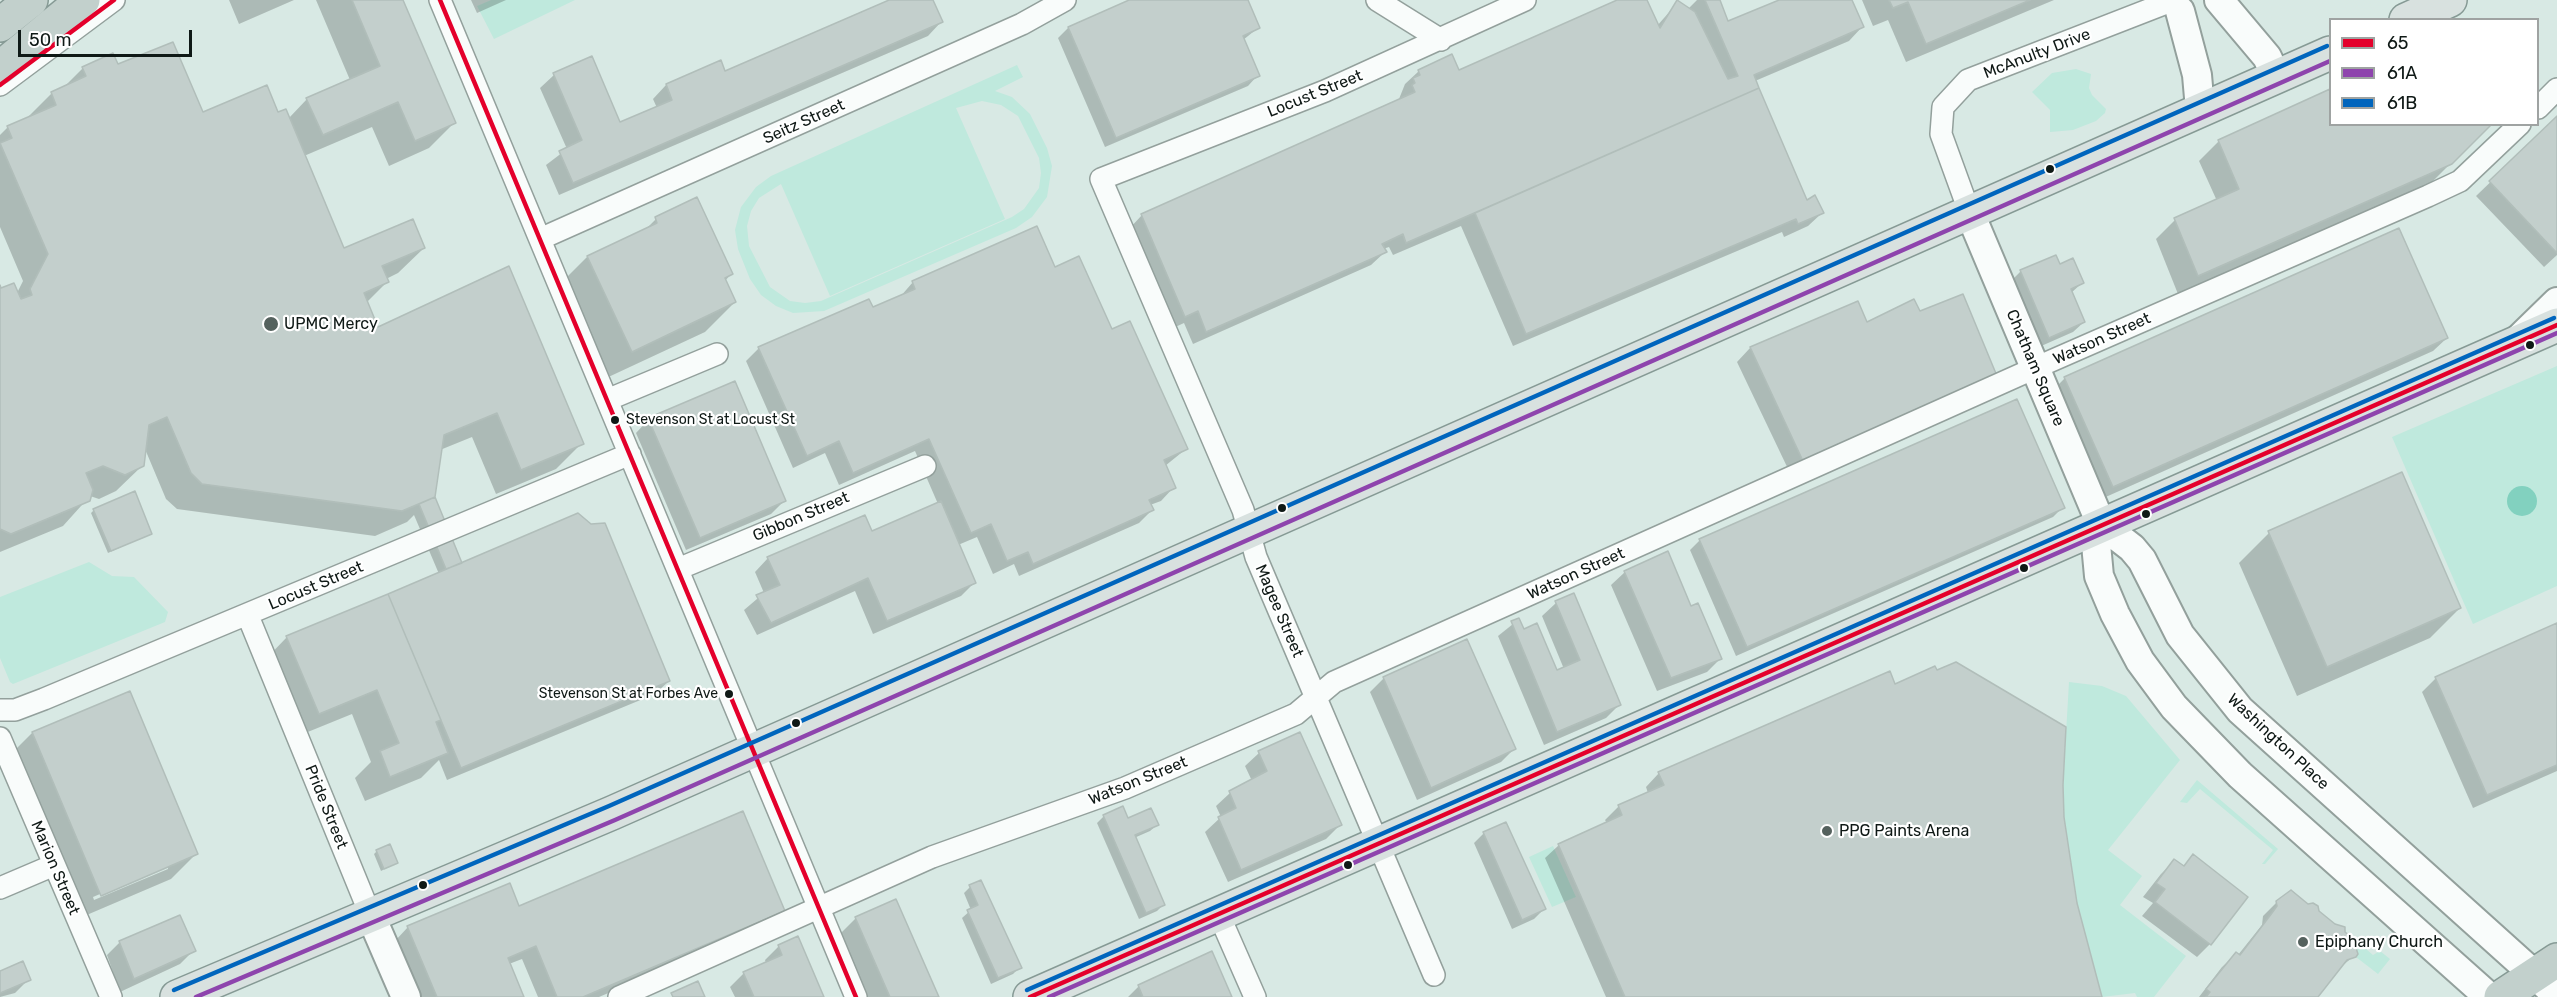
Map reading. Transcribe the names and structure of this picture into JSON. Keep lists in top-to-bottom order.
{
  "streets": {
    "main road": ["Chatham Square", "Washington Place", "Pride Street"],
    "street": [
      "McAnulty Drive",
      "Locust Street",
      "Seitz Street",
      "Watson Street",
      "Gibbon Street",
      "Magee Street",
      "Marion Street"
    ]
  },
  "crossings": [
    ["McAnulty Drive", "Chatham Square"],
    ["Locust Street", "Magee Street"],
    ["Locust Street", "Pride Street"],
    ["Watson Street", "Chatham Square"],
    ["Watson Street", "Magee Street"],
    ["Chatham Square", "Washington Place"]
  ],
  "places": [
    "UPMC Mercy",
    "Stevenson St at Locust St",
    "Stevenson St at Forbes Ave",
    "PPG Paints Arena",
    "Epiphany Church"
  ],
  "lines": ["transit line 65", "transit line 61B", "transit line 61A"],
  "legend": ["65", "61A", "61B"],
  "scale_bar": "50 m"
}
